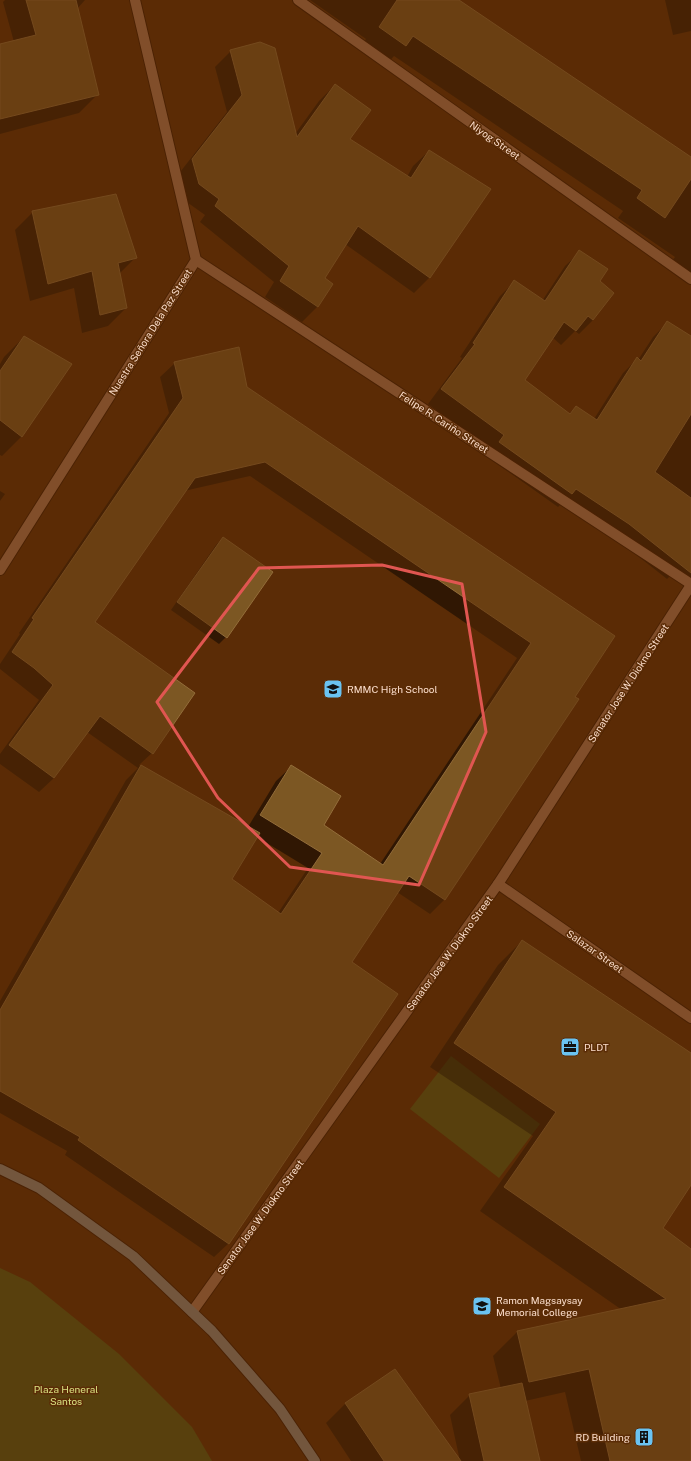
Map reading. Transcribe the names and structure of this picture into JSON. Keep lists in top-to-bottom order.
{
  "streets": {
    "street": [
      "Niyog Street",
      "Nuestra Señora Dela Paz Street",
      "Felipe R. Cariño Street",
      "Senator Jose W. Diokno Street",
      "Salazar Street"
    ]
  },
  "crossings": [
    ["Nuestra Señora Dela Paz Street", "Felipe R. Cariño Street"],
    ["Felipe R. Cariño Street", "Senator Jose W. Diokno Street"],
    ["Senator Jose W. Diokno Street", "Salazar Street"]
  ],
  "parks": ["Plaza Heneral Santos"],
  "places": {
    "school or university": ["RMMC High School", "Ramon Magsaysay Memorial College"],
    "office": ["PLDT"],
    "building": ["RD Building"]
  }
}
